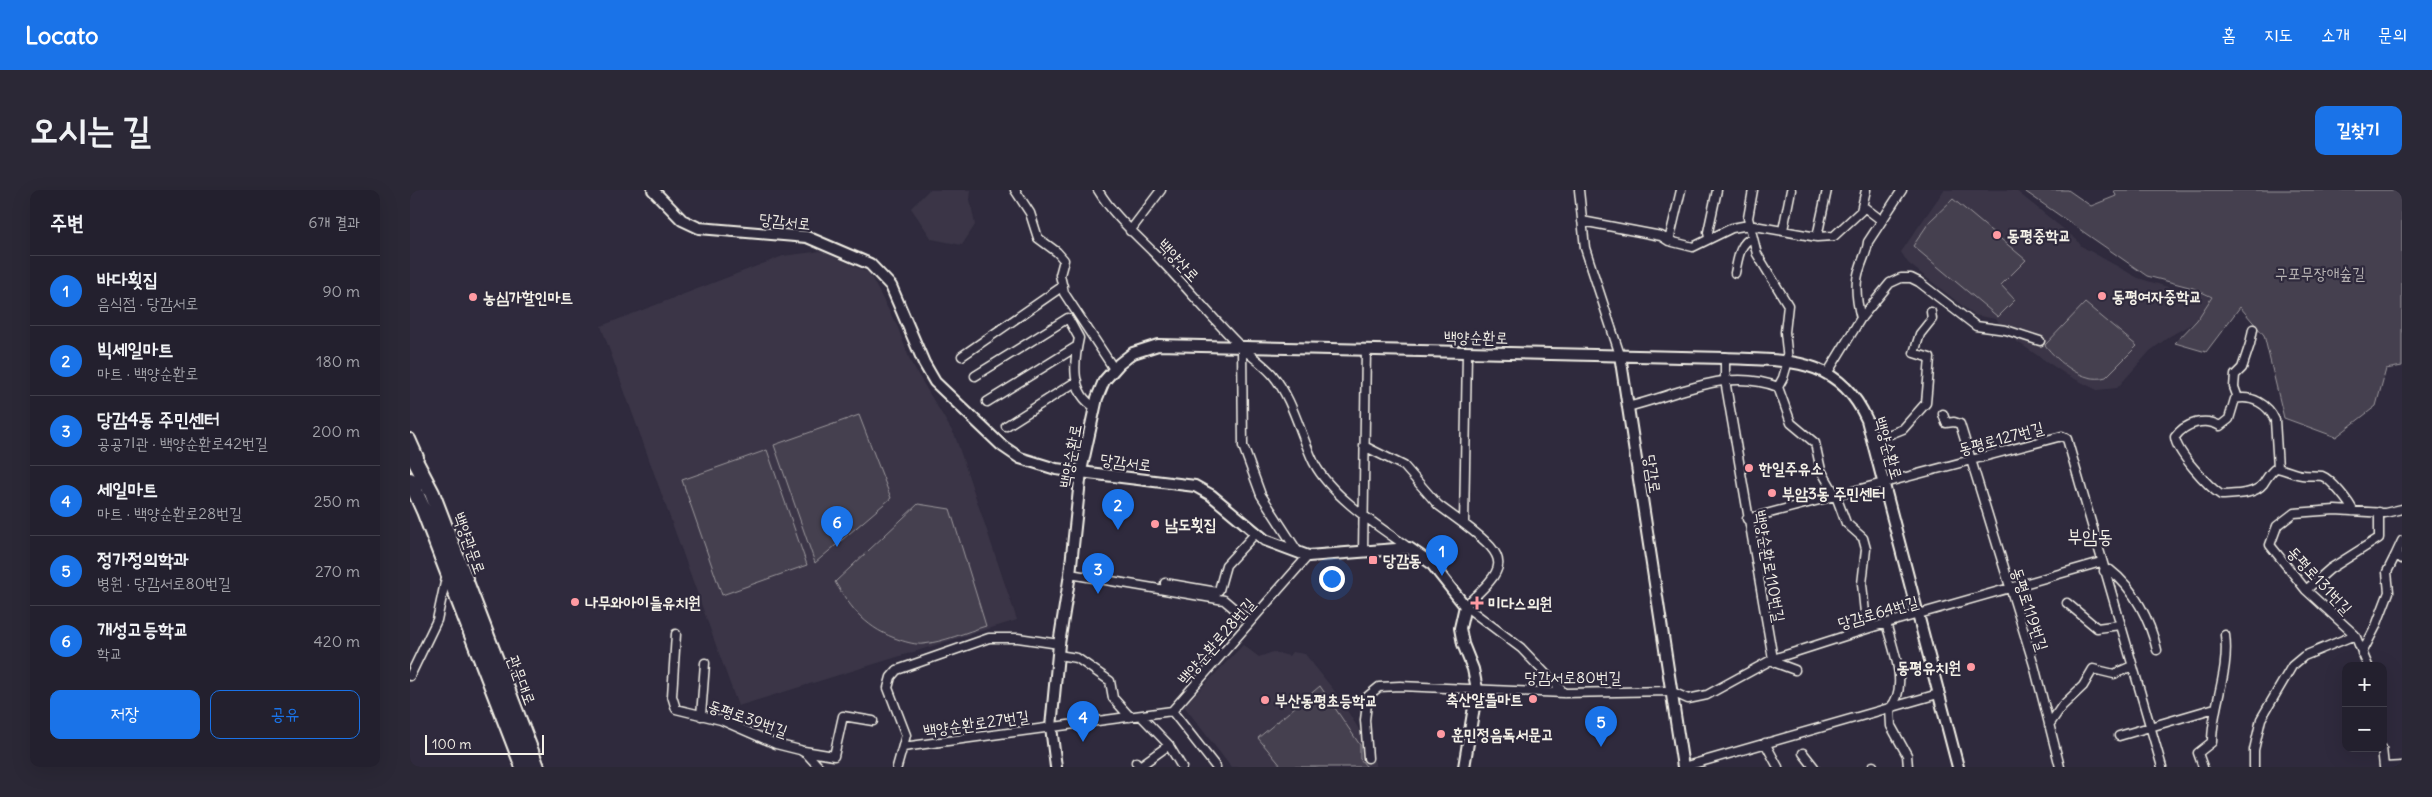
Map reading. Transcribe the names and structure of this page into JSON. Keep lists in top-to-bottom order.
{
  "streets": {
    "highway": ["백양관문로", "관문대로"],
    "main road": ["당감서로", "백양순환로", "당감로"],
    "street": [
      "백양산로",
      "동평로127번길",
      "백양순환로110번길",
      "동평로131번길",
      "동평로119번길",
      "당감로64번길",
      "백양순환로28번길",
      "당감서로80번길",
      "동평로39번길",
      "백양순환로27번길"
    ]
  },
  "crossings": [
    ["당감서로", "백양산로"],
    ["당감서로", "백양순환로"],
    ["당감서로", "백양순환로28번길"],
    ["백양산로", "백양순환로"],
    ["백양순환로", "동평로127번길"],
    ["백양순환로", "당감로"],
    ["백양순환로", "백양순환로110번길"],
    ["백양순환로", "당감로64번길"],
    ["백양순환로", "백양순환로27번길"],
    ["동평로127번길", "백양순환로110번길"],
    ["동평로127번길", "동평로119번길"],
    ["동평로127번길", "당감로64번길"],
    ["당감로", "당감로64번길"],
    ["당감로", "당감서로80번길"],
    ["백양관문로", "관문대로"],
    ["백양순환로110번길", "당감로64번길"],
    ["동평로119번길", "당감로64번길"],
    ["당감로64번길", "당감서로80번길"]
  ],
  "districts": ["부암동"],
  "parks": ["구포무장애숲길"],
  "places": {
    "other": [
      "동평중학교",
      "동평여자중학교",
      "농심가할인마트",
      "한일주유소",
      "부암3동 주민센터",
      "남도횟집",
      "나무와아이들유치원",
      "동평유치원",
      "축산알뜰마트",
      "부산동평초등학교",
      "훈민정음독서문고"
    ],
    "transit": ["당감동"],
    "health": ["미다스의원"]
  },
  "scale_bar": "100 m",
  "page": {
    "header": "Locato",
    "nav": [
      "홈",
      "지도",
      "소개",
      "문의"
    ],
    "buttons": [
      "길찾기",
      ["저장", "공유"]
    ],
    "title": "오시는 길",
    "heading": ["주변", "6개 결과"],
    "list": [
      {
        "mark": "1",
        "name": "바다횟집",
        "note": "음식점 · 당감서로",
        "value": "90 m"
      },
      {
        "mark": "2",
        "name": "빅세일마트",
        "note": "마트 · 백양순환로",
        "value": "180 m"
      },
      {
        "mark": "3",
        "name": "당감4동 주민센터",
        "note": "공공기관 · 백양순환로42번길",
        "value": "200 m"
      },
      {
        "mark": "4",
        "name": "세일마트",
        "note": "마트 · 백양순환로28번길",
        "value": "250 m"
      },
      {
        "mark": "5",
        "name": "정가정의학과",
        "note": "병원 · 당감서로80번길",
        "value": "270 m"
      },
      {
        "mark": "6",
        "name": "개성고등학교",
        "note": "학교",
        "value": "420 m"
      }
    ],
    "pins": [
      "2",
      "6",
      "1",
      "3",
      "4",
      "5"
    ],
    "map_buttons": ["+", "−"],
    "scale": "100 m"
  }
}
